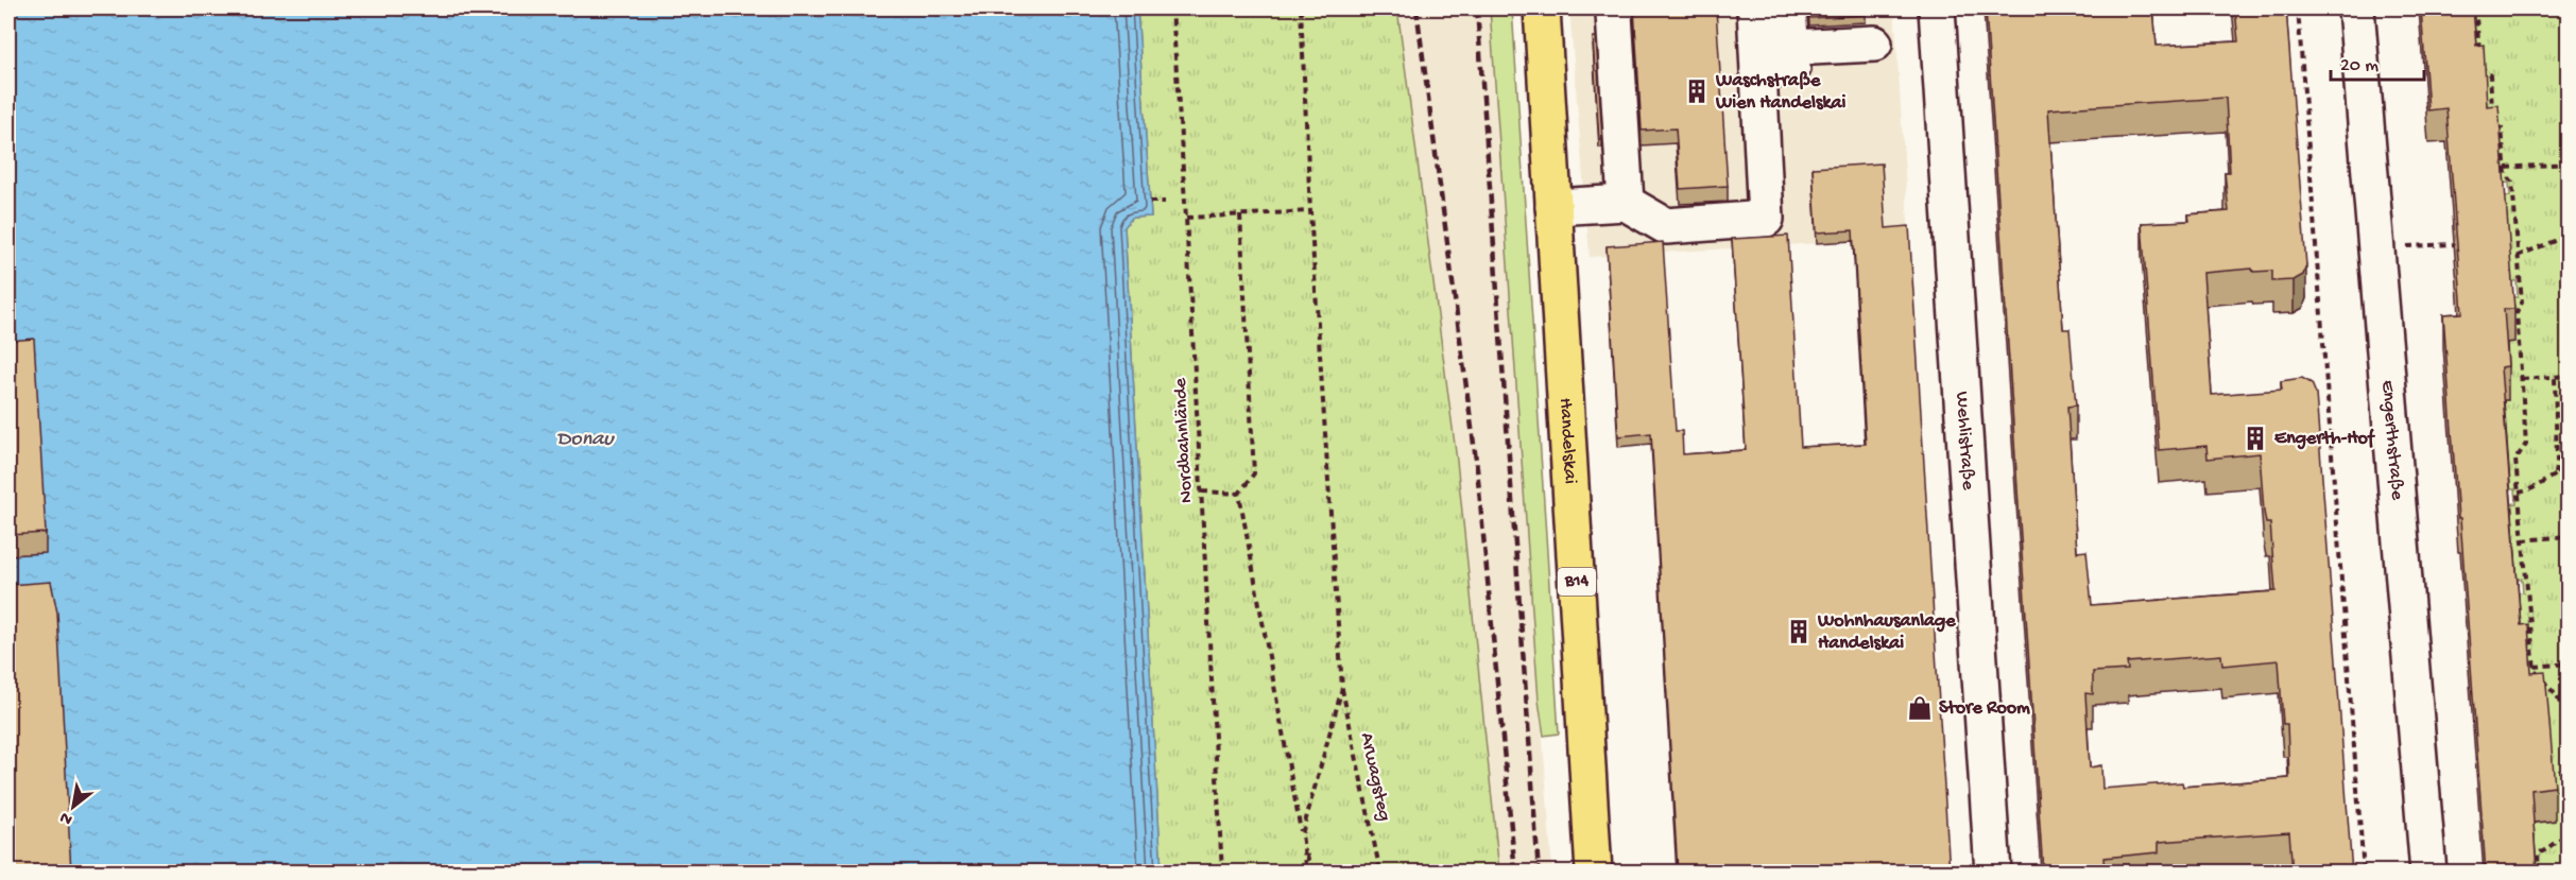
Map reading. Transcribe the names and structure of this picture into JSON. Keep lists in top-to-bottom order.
{
  "streets": {
    "main road": ["Handelskai", "B14"],
    "street": ["Wehlistraße", "Engerthstraße"],
    "path": ["Nordbahnlände", "Arwagsteg"]
  },
  "water": ["Donau"],
  "places": {
    "building": ["Waschstraße Wien Handelskai", "Engerth-Hof", "Wohnhausanlage Handelskai"],
    "shop": ["Store Room"]
  },
  "scale_bar": "20 m",
  "north": "bottom left"
}
